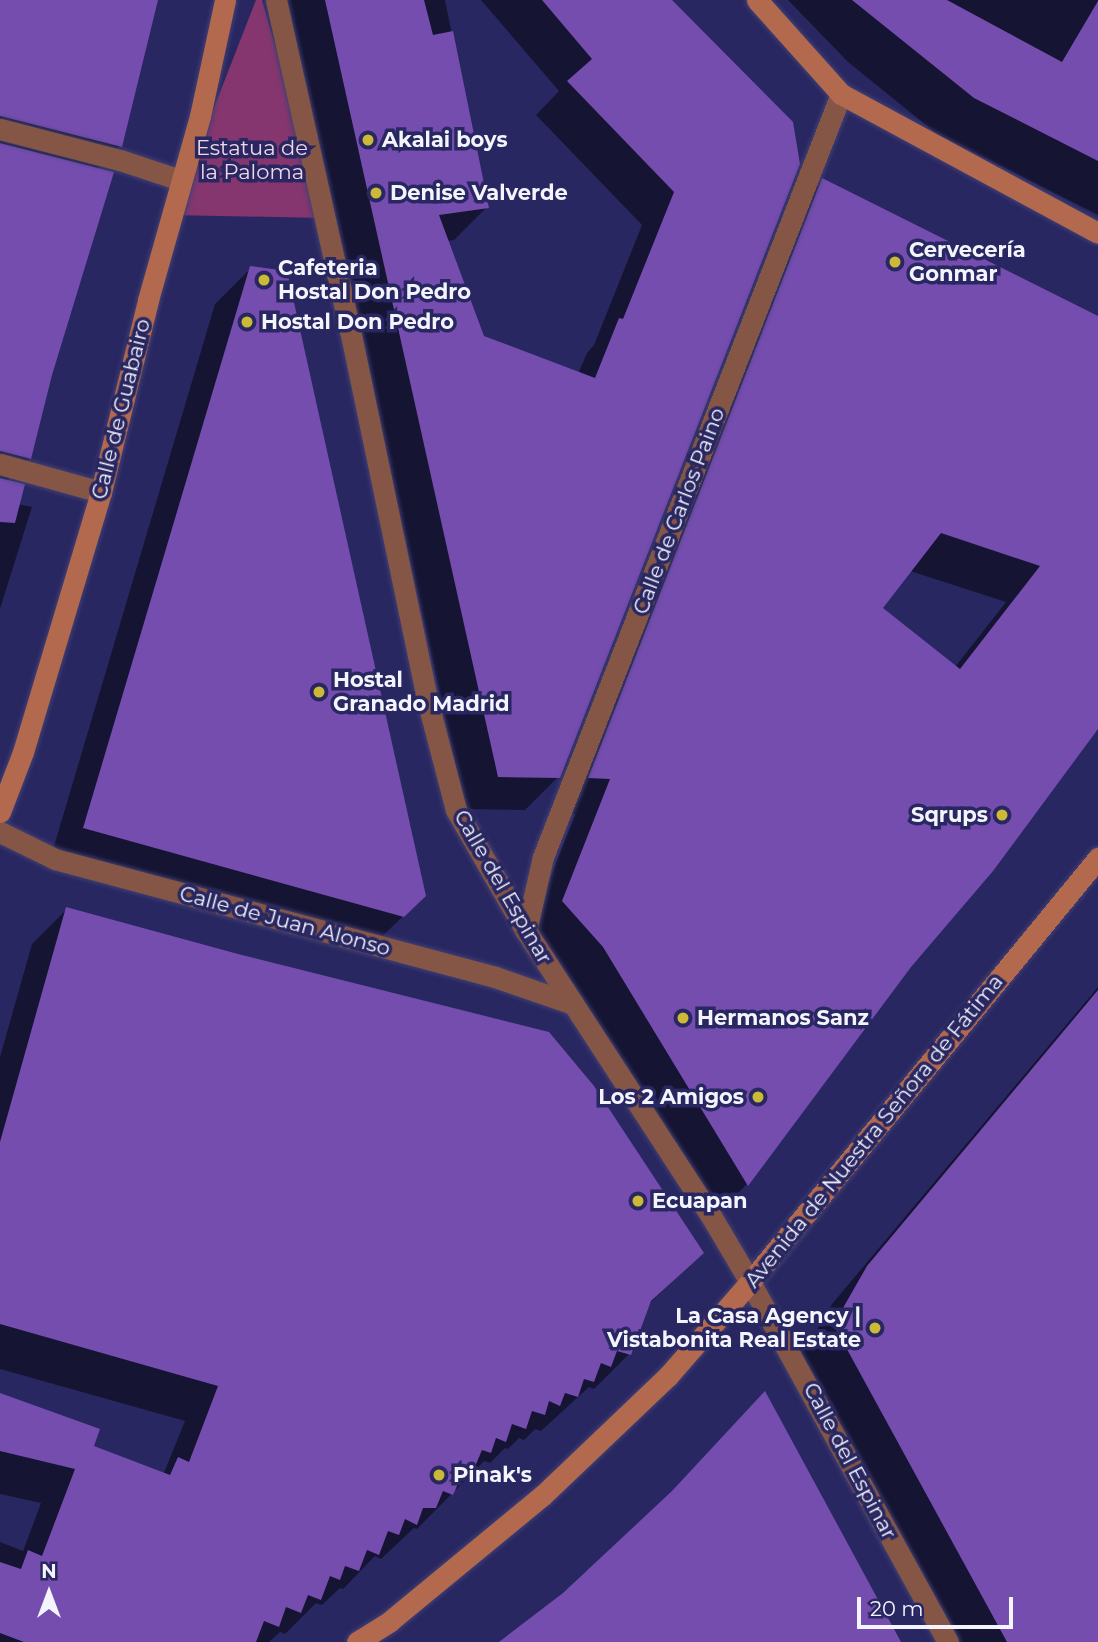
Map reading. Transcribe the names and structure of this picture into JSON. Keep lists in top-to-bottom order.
{
  "streets": {
    "street": [
      "Calle de Guabairo",
      "Calle de Carlos Paino",
      "Calle del Espinar",
      "Calle de Juan Alonso",
      "Avenida de Nuestra Señora de Fátima"
    ]
  },
  "crossings": [
    ["Calle de Carlos Paino", "Calle del Espinar"],
    ["Calle del Espinar", "Calle de Juan Alonso"],
    ["Calle del Espinar", "Avenida de Nuestra Señora de Fátima"]
  ],
  "parks": ["Estatua de la Paloma"],
  "places": [
    "Akalai boys",
    "Denise Valverde",
    "Cervecería Gonmar",
    "Cafeteria Hostal Don Pedro",
    "Hostal Don Pedro",
    "Hostal Granado Madrid",
    "Sqrups",
    "Hermanos Sanz",
    "Los 2 Amigos",
    "Ecuapan",
    "La Casa Agency | Vistabonita Real Estate",
    "Pinak's"
  ],
  "scale_bar": "20 m",
  "north": "top"
}
